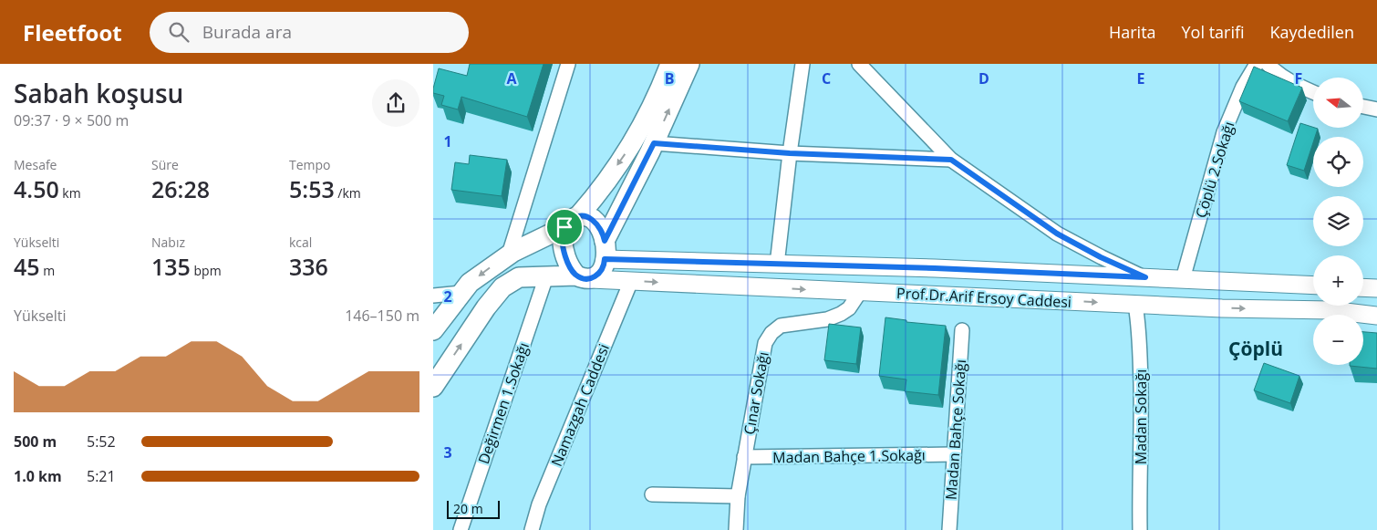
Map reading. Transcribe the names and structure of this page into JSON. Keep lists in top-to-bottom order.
{
  "streets": {
    "street": [
      "Çöplü 2.Sokağı",
      "Prof.Dr.Arif Ersoy Caddesi",
      "Çınar Sokağı",
      "Değirmen 1.Sokağı",
      "Namazgah Caddesi",
      "Madan Sokağı",
      "Madan Bahçe Sokağı",
      "Madan Bahçe 1.Sokağı"
    ]
  },
  "crossings": [
    ["Çöplü 2.Sokağı", "Prof.Dr.Arif Ersoy Caddesi"],
    ["Prof.Dr.Arif Ersoy Caddesi", "Çınar Sokağı"],
    ["Prof.Dr.Arif Ersoy Caddesi", "Namazgah Caddesi"],
    ["Prof.Dr.Arif Ersoy Caddesi", "Madan Sokağı"],
    ["Çınar Sokağı", "Madan Bahçe 1.Sokağı"],
    ["Madan Bahçe Sokağı", "Madan Bahçe 1.Sokağı"]
  ],
  "districts": ["Çöplü"],
  "scale_bar": "20 m",
  "north": "left",
  "page": {
    "header": "Fleetfoot",
    "search": "Burada ara",
    "nav": ["Harita", "Yol tarifi", "Kaydedilen"],
    "heading": ["Sabah koşusu", "09:37 · 9 × 500 m"],
    "map_buttons": ["+", "−"],
    "stats": [
      ["Mesafe", "4.50 km"],
      ["Süre", "26:28"],
      ["Tempo", "5:53 /km"],
      ["Yükselti", "45 m"],
      ["Nabız", "135 bpm"],
      ["kcal", "336"]
    ],
    "chart": ["Yükselti", "146–150 m"],
    "list": [
      {
        "name": "500 m",
        "note": "5:52"
      },
      {
        "name": "1.0 km",
        "note": "5:21"
      }
    ],
    "scale": "20 m"
  },
  "grid": {
    "columns": [
      "A",
      "B",
      "C",
      "D",
      "E",
      "F"
    ],
    "rows": ["1", "2", "3"]
  }
}
